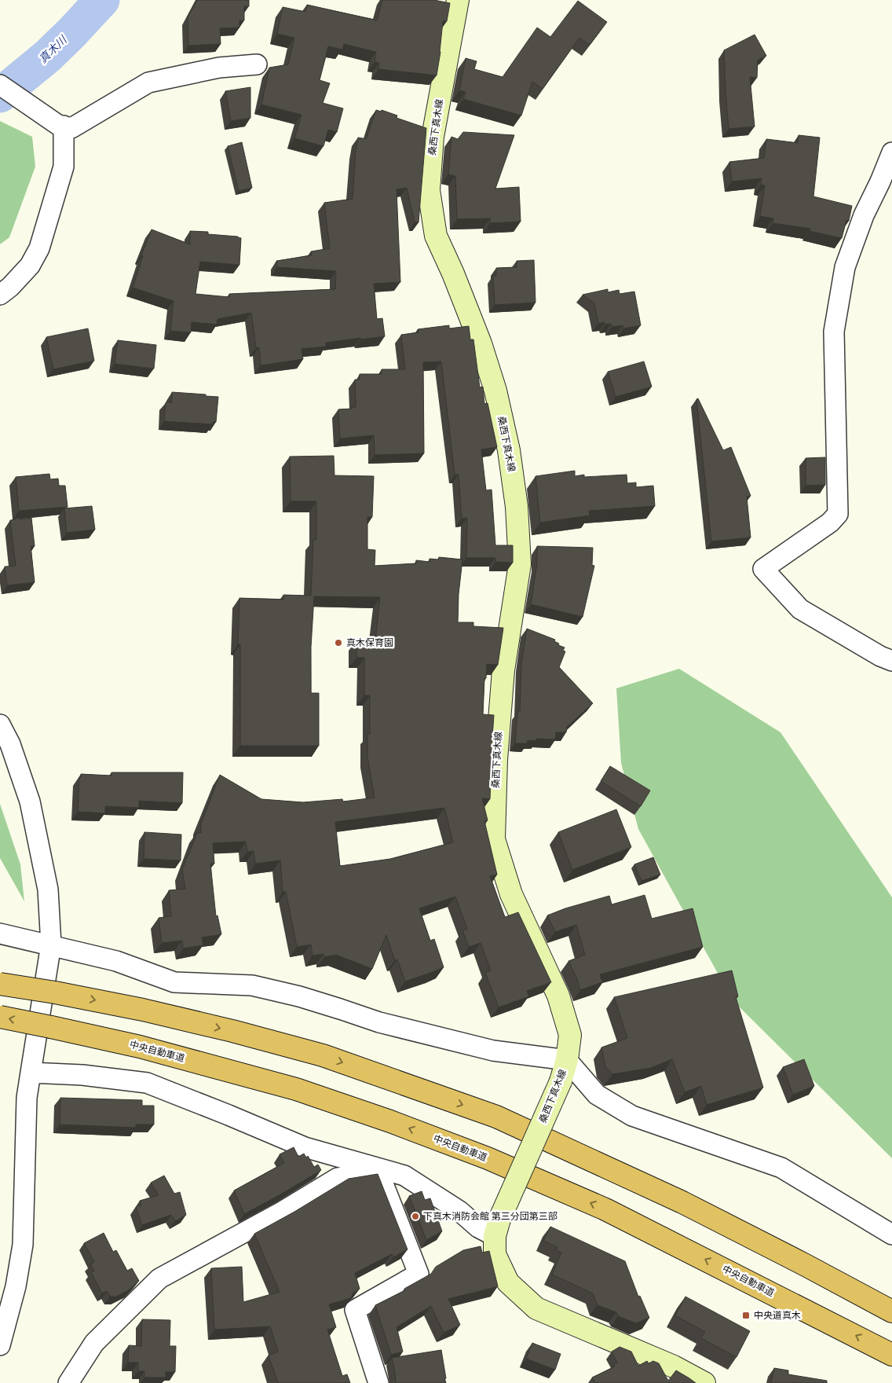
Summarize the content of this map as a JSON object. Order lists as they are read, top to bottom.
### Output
{
  "streets": {
    "highway": ["中央自動車道"],
    "main road": ["桑西下真木線"]
  },
  "water": ["真木川"],
  "places": {
    "other": ["真木保育園", "下真木消防会館 第三分団第三部"],
    "transit": ["中央道真木"]
  }
}
